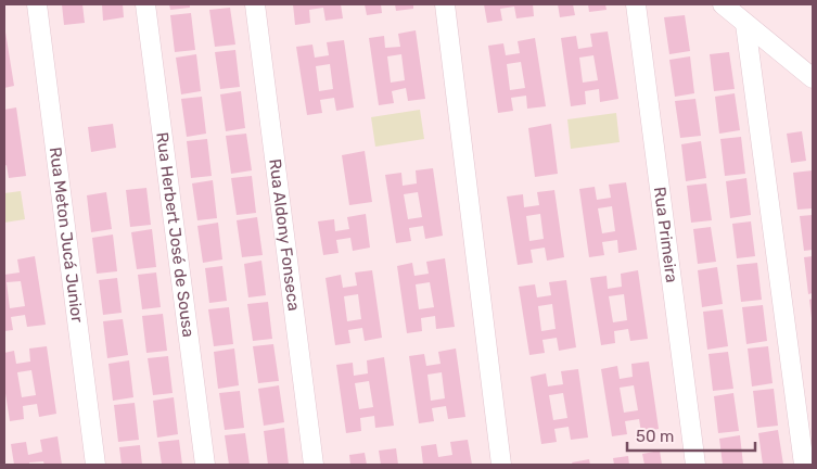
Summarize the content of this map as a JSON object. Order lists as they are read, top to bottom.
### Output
{
  "streets": {
    "street": [
      "Rua Meton Jucá Junior",
      "Rua Herbert José de Sousa",
      "Rua Aldony Fonseca",
      "Rua Primeira"
    ]
  },
  "scale_bar": "50 m"
}
